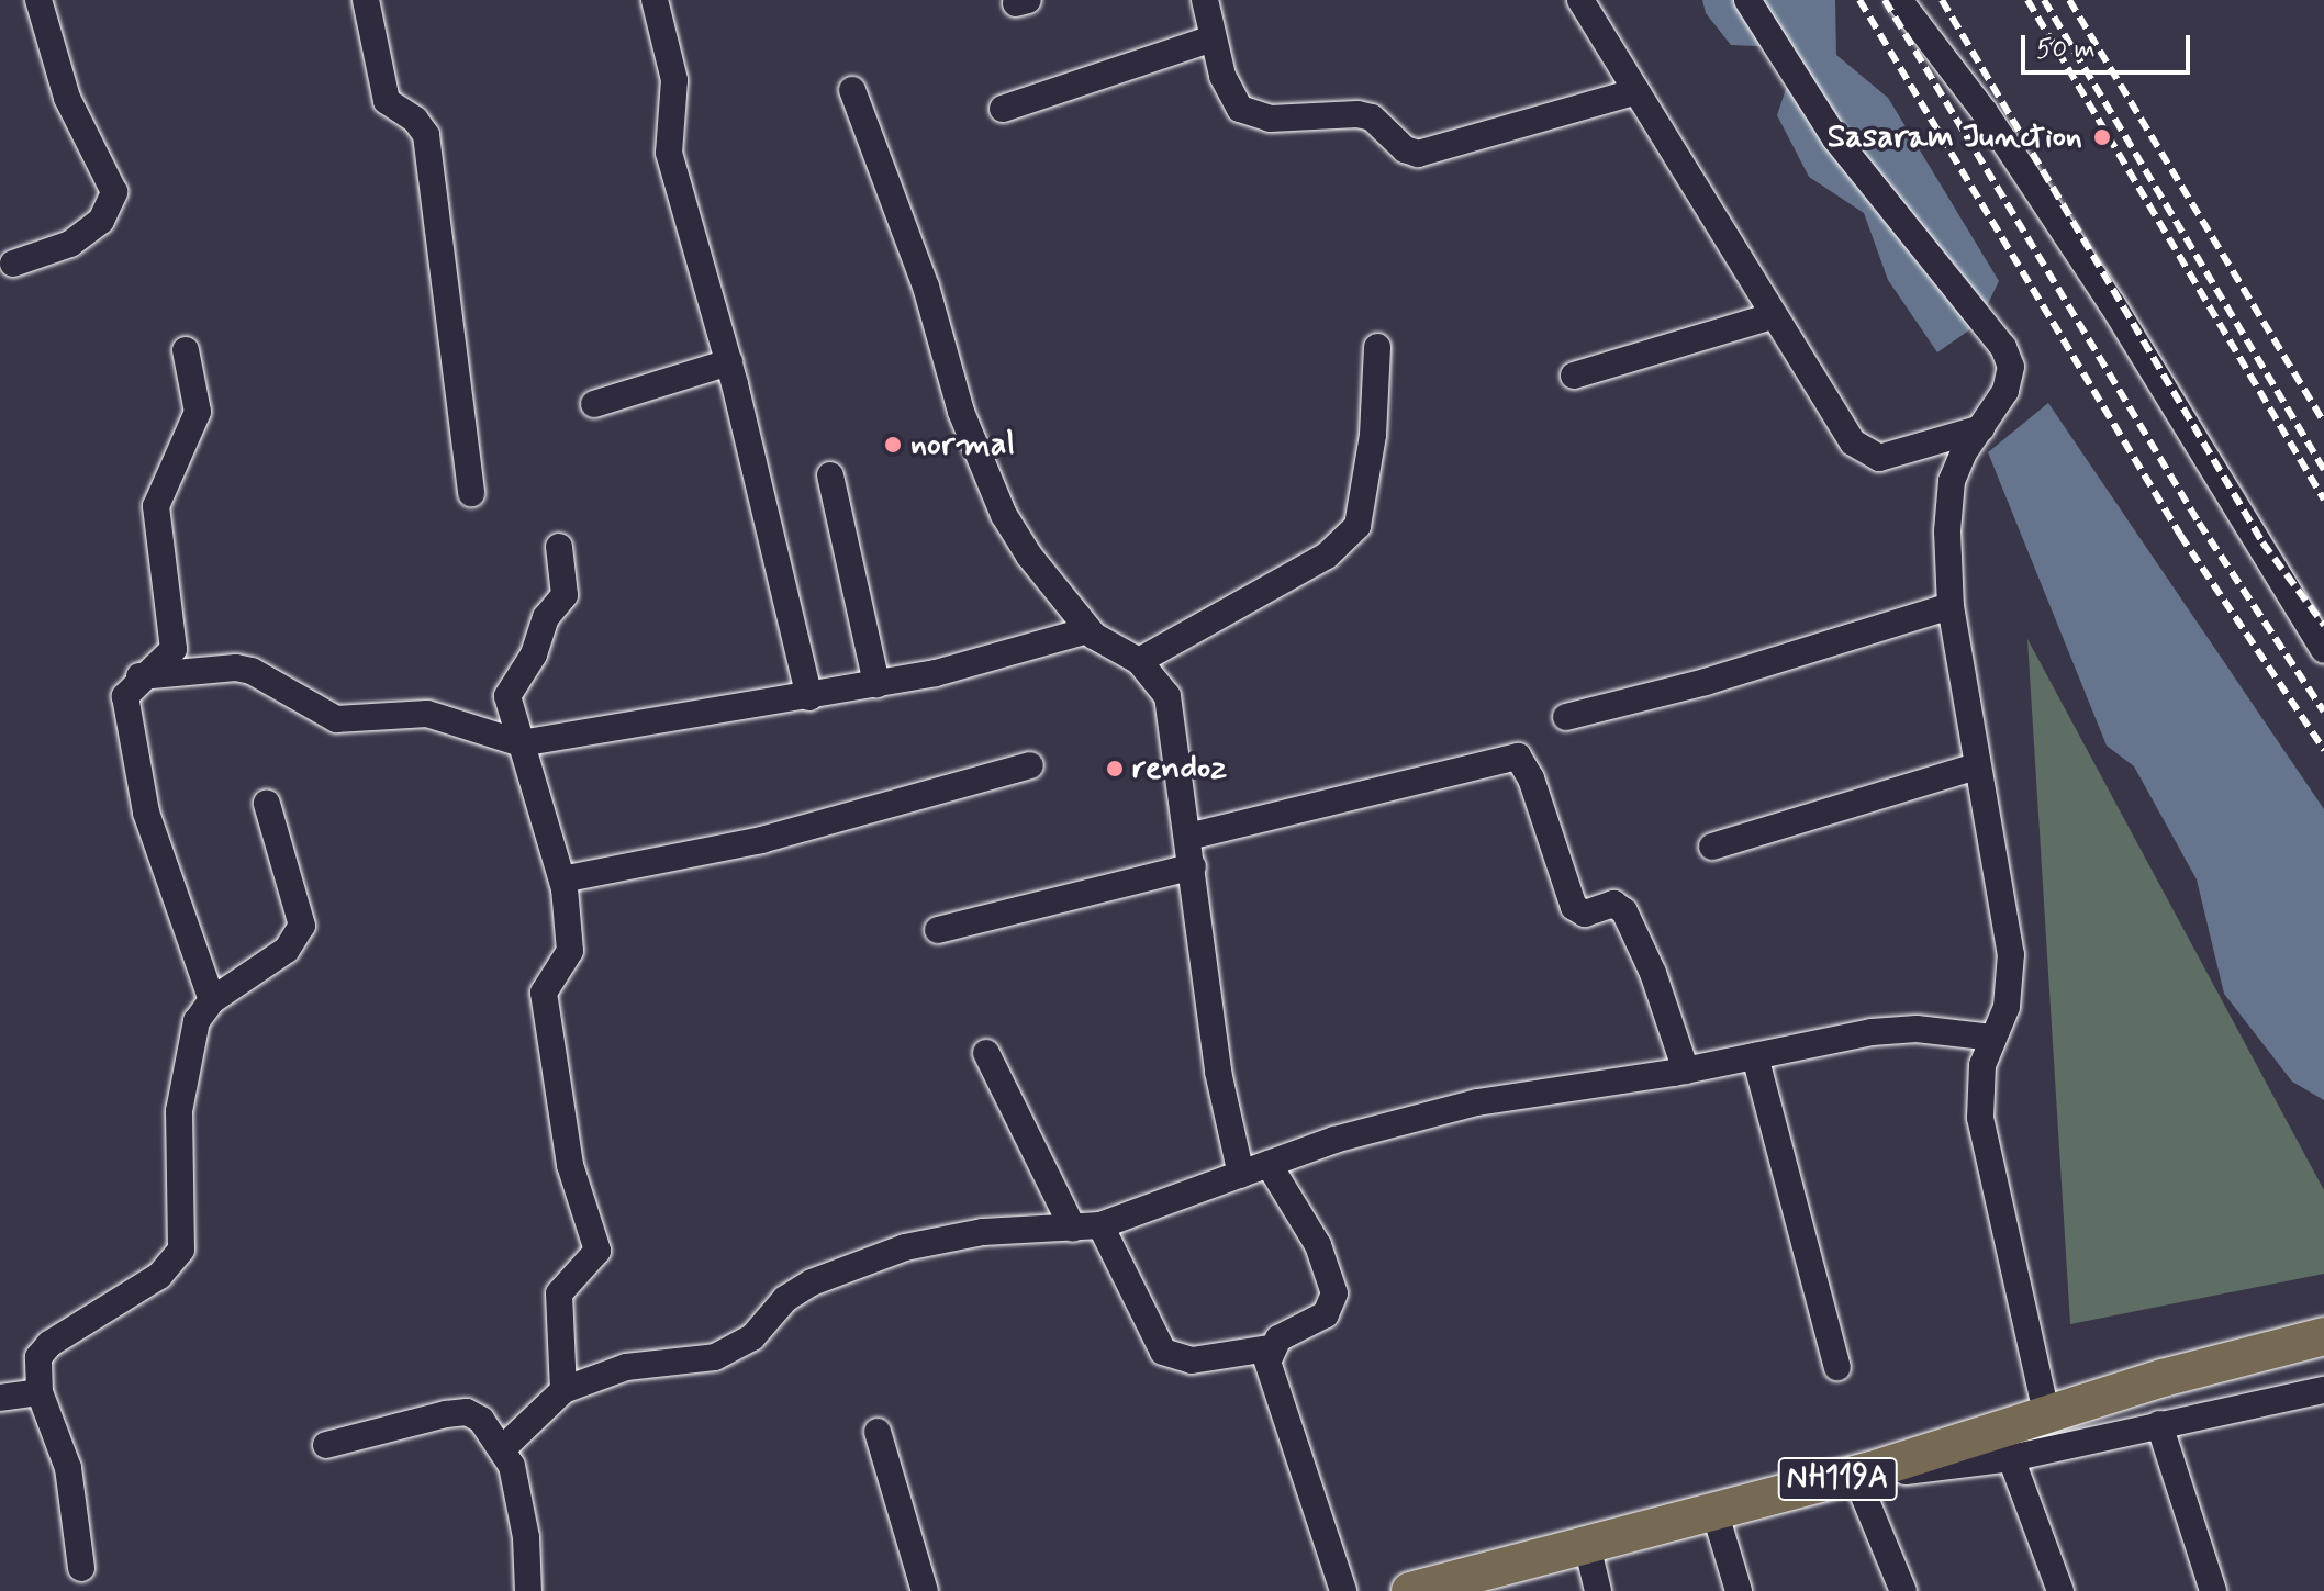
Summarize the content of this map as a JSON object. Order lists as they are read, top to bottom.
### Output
{
  "streets": {
    "highway": ["NH119A"]
  },
  "places": ["Sasaram Junction", "normal", "rendoz"],
  "scale_bar": "50 m"
}
